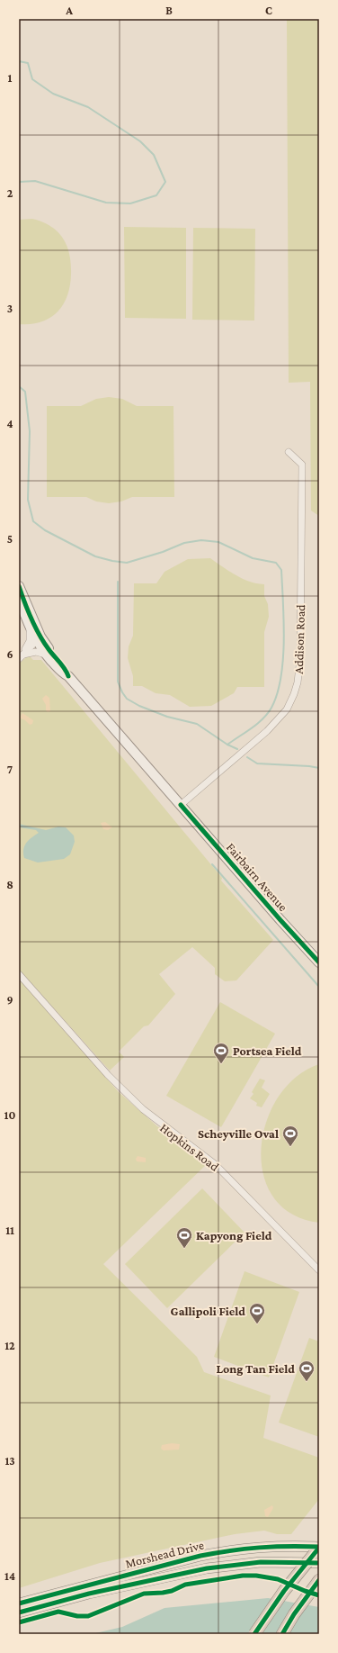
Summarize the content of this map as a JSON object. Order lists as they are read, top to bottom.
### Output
{
  "streets": {
    "main road": ["Fairbairn Avenue", "Morshead Drive"],
    "street": ["Addison Road", "Hopkins Road"]
  },
  "crossings": [
    ["Addison Road", "Fairbairn Avenue"]
  ],
  "places": {
    "sports": [
      "Portsea Field",
      "Scheyville Oval",
      "Kapyong Field",
      "Gallipoli Field",
      "Long Tan Field"
    ]
  },
  "grid": {
    "columns": ["A", "B", "C"],
    "rows": [
      "1",
      "2",
      "3",
      "4",
      "5",
      "6",
      "7",
      "8",
      "9",
      "10",
      "11",
      "12",
      "13",
      "14"
    ]
  }
}
